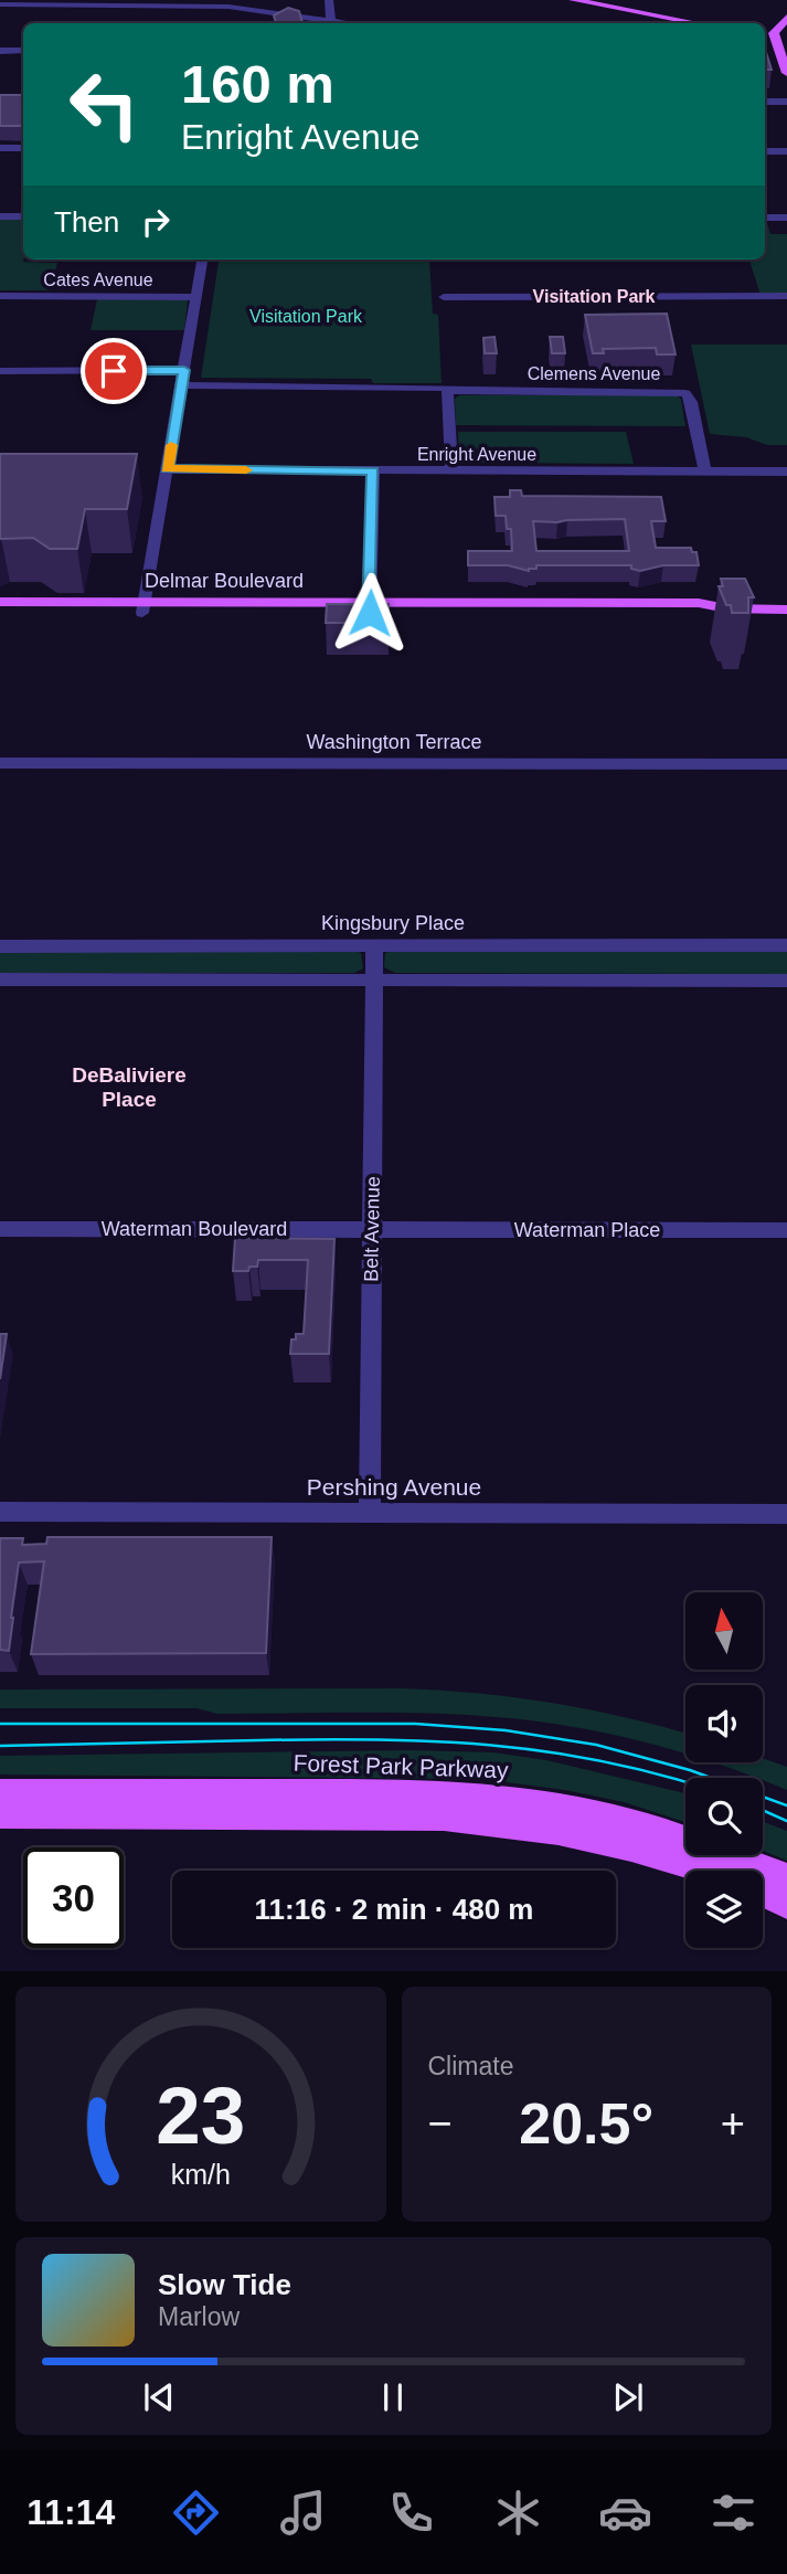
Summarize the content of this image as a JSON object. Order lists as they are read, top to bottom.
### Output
{
  "streets": {
    "main road": ["Delmar Boulevard", "Forest Park Parkway"],
    "street": [
      "Cates Avenue",
      "Clemens Avenue",
      "Enright Avenue",
      "Washington Terrace",
      "Kingsbury Place",
      "Waterman Boulevard",
      "Belt Avenue",
      "Waterman Place",
      "Pershing Avenue"
    ]
  },
  "crossings": [
    ["Clemens Avenue", "Enright Avenue"],
    ["Kingsbury Place", "Belt Avenue"],
    ["Waterman Boulevard", "Belt Avenue"],
    ["Waterman Boulevard", "Waterman Place"],
    ["Belt Avenue", "Waterman Place"],
    ["Belt Avenue", "Pershing Avenue"]
  ],
  "districts": ["Visitation Park", "DeBaliviere Place"],
  "parks": ["Visitation Park"],
  "north": "top",
  "page": {
    "turn": ["160 m", "Enright Avenue"],
    "then": "Then",
    "limit": "30",
    "trip": "11:16 · 2 min · 480 m",
    "tile": "Climate",
    "heat": ["−", "20.5°", "+"],
    "song": ["Slow Tide", "Marlow"],
    "tabs": "11:14",
    "gauge": ["23", "km/h"]
  }
}
